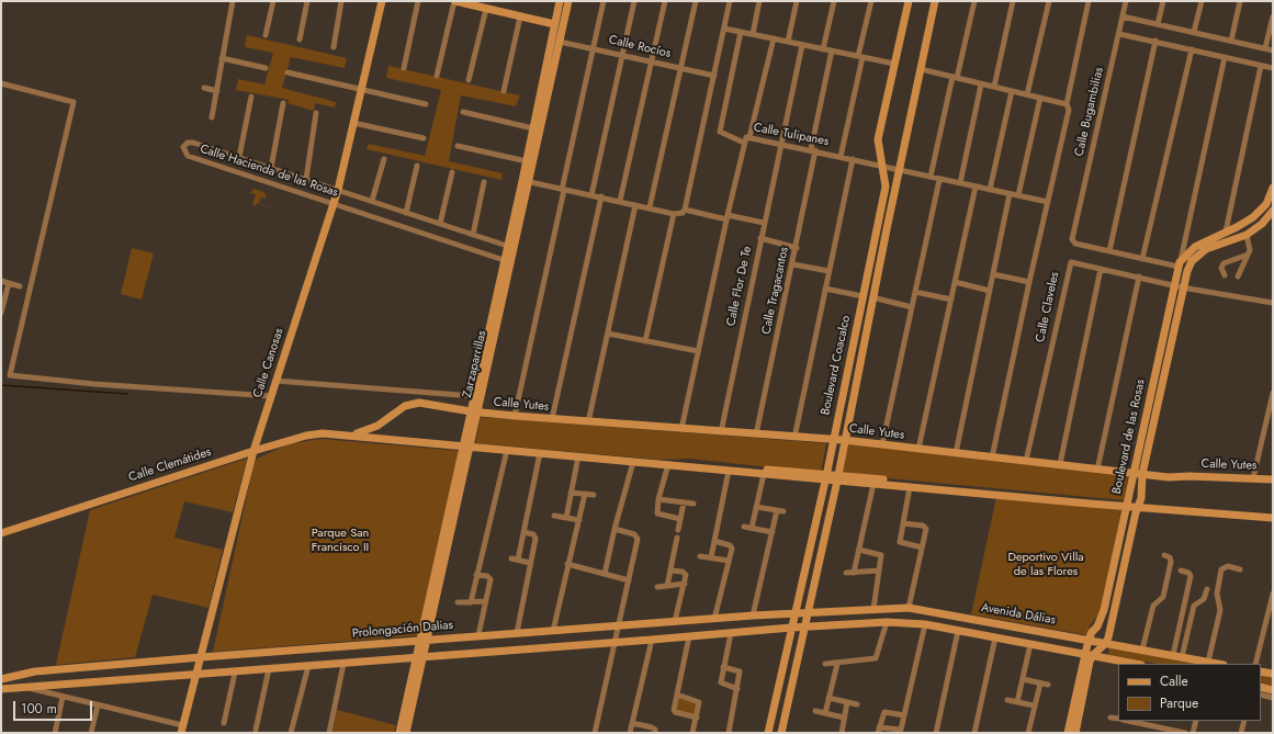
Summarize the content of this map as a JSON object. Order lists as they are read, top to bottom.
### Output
{
  "streets": {
    "main road": [
      "Calle Canosas",
      "Zarzaparrillas",
      "Boulevard Coacalco",
      "Calle Yutes",
      "Boulevard de las Rosas",
      "Calle Clemátides",
      "Avenida Dálias",
      "Prolongación Dalias"
    ],
    "street": [
      "Calle Rocíos",
      "Calle Bugambilias",
      "Calle Tulipanes",
      "Calle Hacienda de las Rosas",
      "Calle Flor De Te",
      "Calle Tragacantos",
      "Calle Claveles"
    ]
  },
  "crossings": [
    ["Calle Rocíos", "Zarzaparrillas"],
    ["Calle Bugambilias", "Boulevard de las Rosas"],
    ["Calle Tulipanes", "Calle Flor De Te"],
    ["Calle Tulipanes", "Calle Tragacantos"],
    ["Calle Tulipanes", "Boulevard Coacalco"],
    ["Calle Tulipanes", "Calle Yutes"],
    ["Calle Hacienda de las Rosas", "Calle Canosas"],
    ["Calle Hacienda de las Rosas", "Zarzaparrillas"],
    ["Calle Flor De Te", "Calle Yutes"],
    ["Calle Tragacantos", "Calle Yutes"],
    ["Calle Claveles", "Calle Yutes"],
    ["Calle Claveles", "Boulevard de las Rosas"],
    ["Calle Canosas", "Calle Clemátides"],
    ["Calle Canosas", "Prolongación Dalias"],
    ["Zarzaparrillas", "Calle Yutes"],
    ["Zarzaparrillas", "Calle Clemátides"],
    ["Zarzaparrillas", "Prolongación Dalias"],
    ["Boulevard Coacalco", "Calle Yutes"],
    ["Boulevard Coacalco", "Avenida Dálias"],
    ["Boulevard Coacalco", "Prolongación Dalias"],
    ["Calle Yutes", "Boulevard de las Rosas"],
    ["Calle Yutes", "Calle Clemátides"],
    ["Boulevard de las Rosas", "Avenida Dálias"],
    ["Avenida Dálias", "Prolongación Dalias"]
  ],
  "parks": ["Parque San Francisco II", "Deportivo Villa de las Flores"],
  "legend": ["Calle", "Parque"],
  "scale_bar": "100 m"
}
